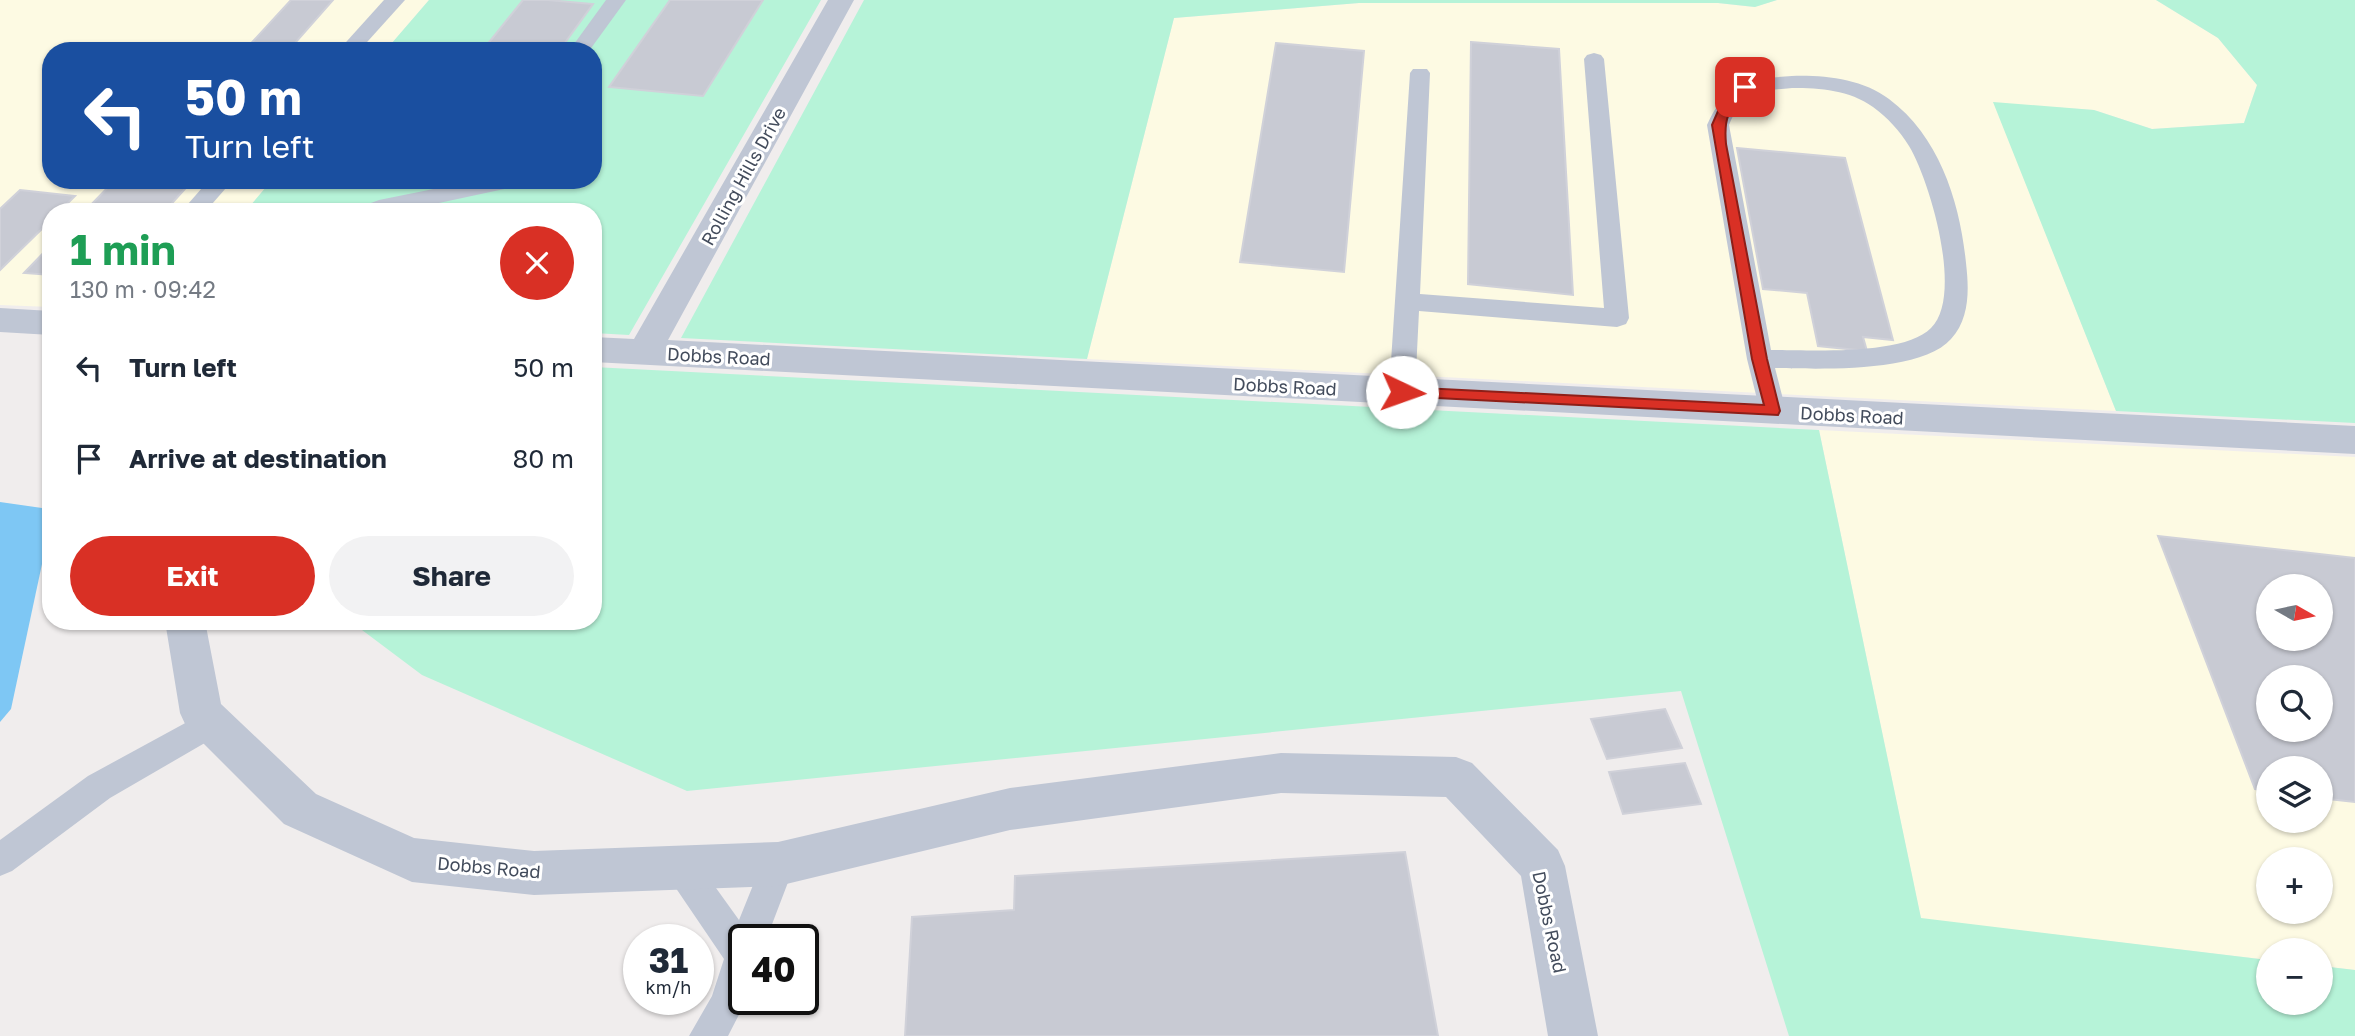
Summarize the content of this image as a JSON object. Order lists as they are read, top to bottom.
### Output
{
  "streets": {
    "street": ["Rolling Hills Drive", "Dobbs Road"]
  },
  "crossings": [
    ["Rolling Hills Drive", "Dobbs Road"]
  ],
  "north": "right",
  "page": {
    "turn": ["50 m", "Turn left"],
    "heading": ["1 min", "130 m · 09:42"],
    "list": [
      {
        "name": "Turn left",
        "value": "50 m"
      },
      {
        "name": "Arrive at destination",
        "value": "80 m"
      }
    ],
    "buttons": ["Exit", "Share"],
    "map_buttons": ["+", "−"],
    "speed": "31 km/h",
    "limit": "40"
  }
}
